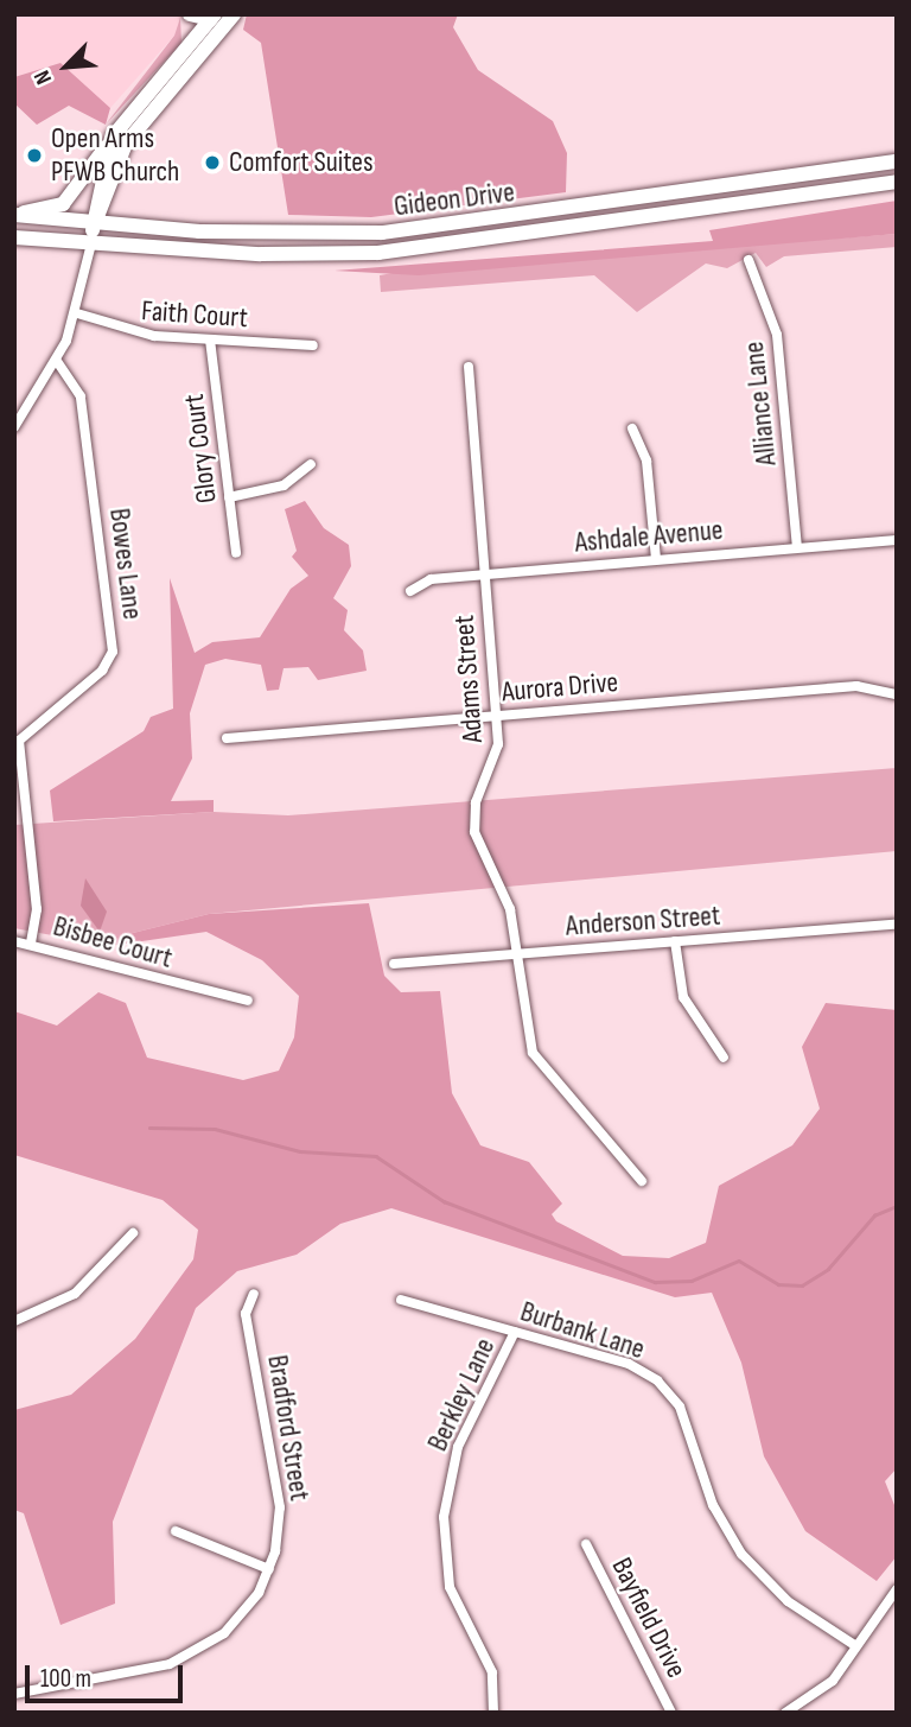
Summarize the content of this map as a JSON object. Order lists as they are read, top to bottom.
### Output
{
  "streets": {
    "main road": ["Gideon Drive"],
    "street": [
      "Faith Court",
      "Alliance Lane",
      "Glory Court",
      "Ashdale Avenue",
      "Bowes Lane",
      "Adams Street",
      "Aurora Drive",
      "Anderson Street",
      "Bisbee Court",
      "Burbank Lane",
      "Berkley Lane",
      "Bradford Street",
      "Bayfield Drive"
    ]
  },
  "crossings": [
    ["Faith Court", "Glory Court"],
    ["Alliance Lane", "Ashdale Avenue"],
    ["Ashdale Avenue", "Adams Street"],
    ["Adams Street", "Aurora Drive"],
    ["Adams Street", "Anderson Street"],
    ["Burbank Lane", "Berkley Lane"]
  ],
  "places": ["Open Arms PFWB Church", "Comfort Suites"],
  "scale_bar": "100 m",
  "north": "bottom left"
}
